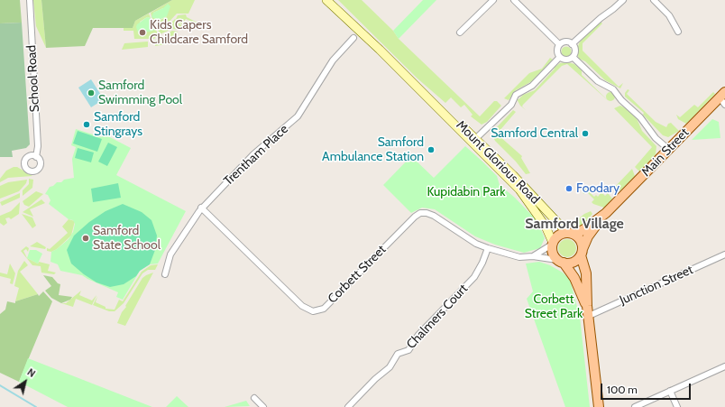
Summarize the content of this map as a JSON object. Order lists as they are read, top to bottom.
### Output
{
  "streets": {
    "main road": ["Main Street", "Mount Glorious Road"],
    "street": [
      "School Road",
      "Trentham Place",
      "Corbett Street",
      "Junction Street",
      "Chalmers Court"
    ]
  },
  "crossings": [
    ["Main Street", "Mount Glorious Road"],
    ["Main Street", "Corbett Street"],
    ["Trentham Place", "Corbett Street"],
    ["Mount Glorious Road", "Corbett Street"],
    ["Corbett Street", "Chalmers Court"]
  ],
  "districts": ["Samford Village"],
  "parks": ["Kupidabin Park", "Corbett Street Park"],
  "places": [
    "Kids Capers Childcare Samford",
    "Samford Swimming Pool",
    "Samford Stingrays",
    "Samford Central",
    "Samford Ambulance Station",
    "Foodary",
    "Samford State School"
  ],
  "scale_bar": "100 m",
  "north": "top right"
}
